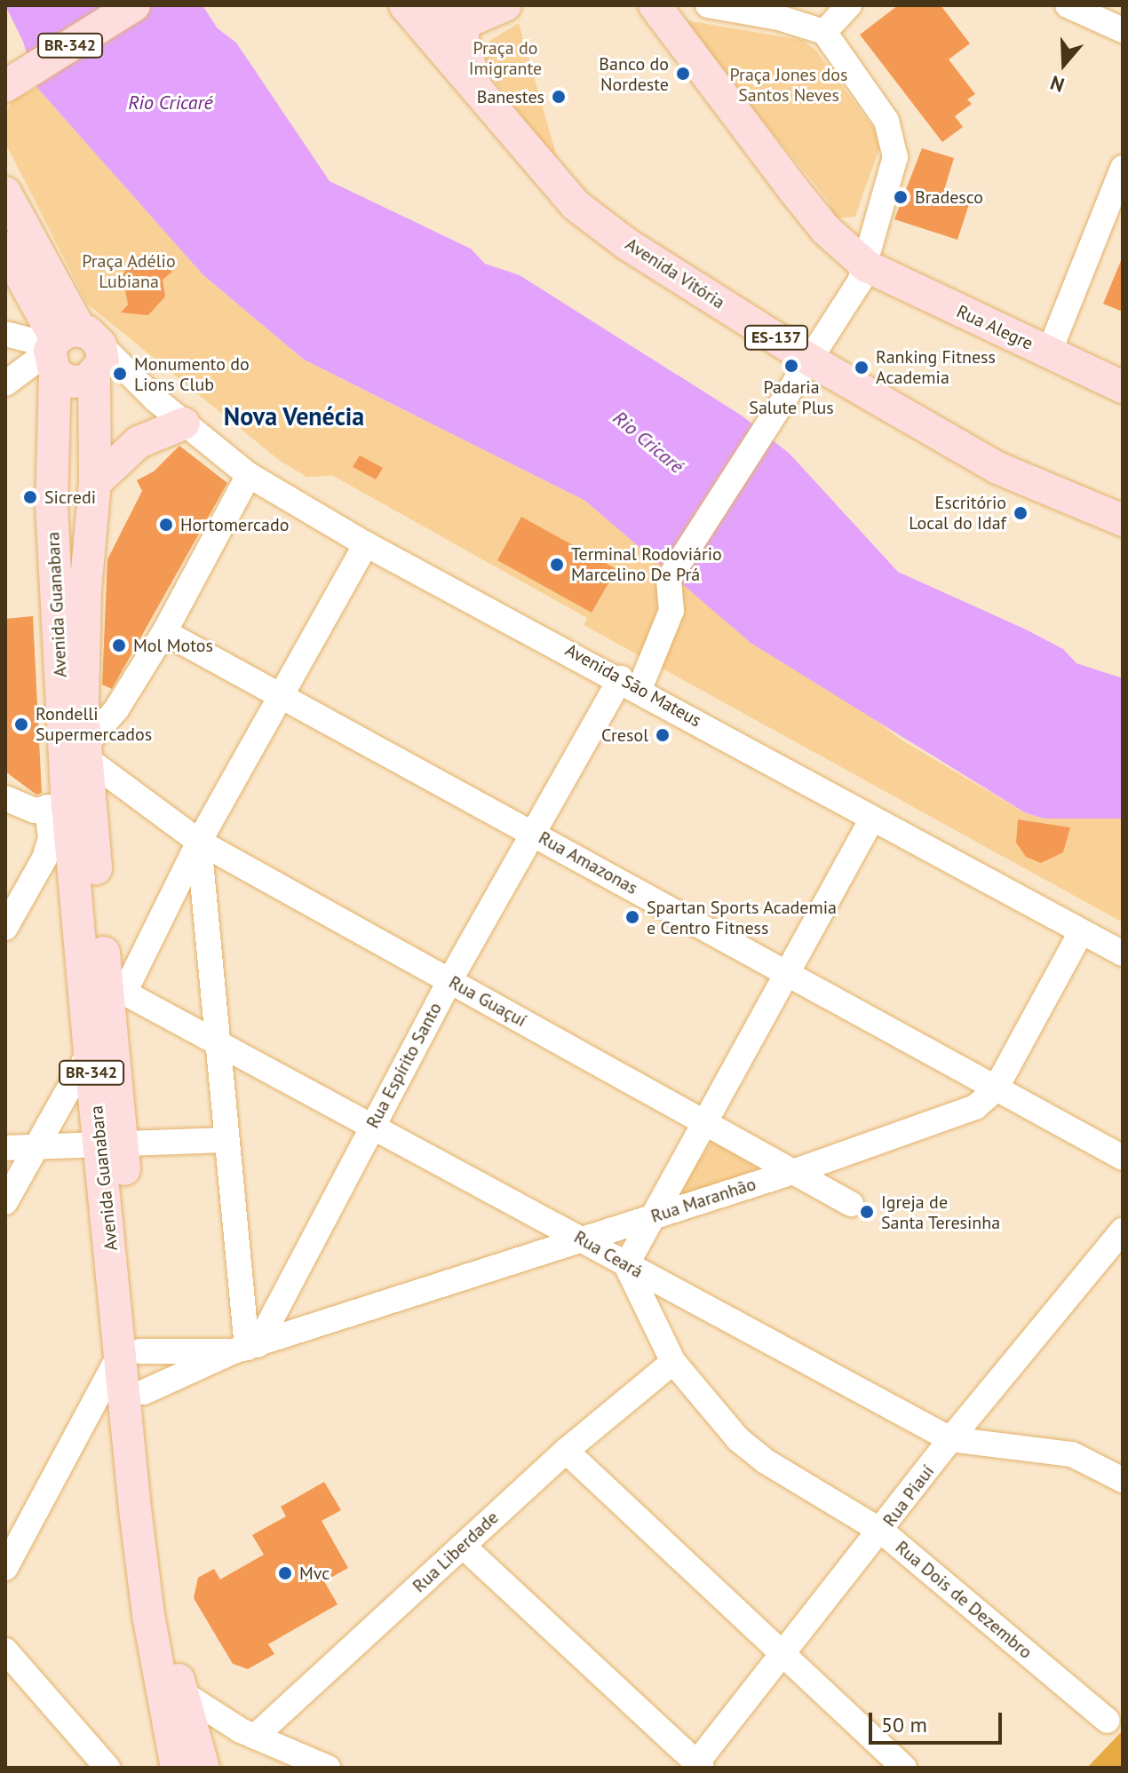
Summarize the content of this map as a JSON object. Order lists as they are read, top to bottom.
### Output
{
  "streets": {
    "main road": [
      "BR-342",
      "Avenida Vitória",
      "Rua Alegre",
      "ES-137",
      "Avenida Guanabara"
    ],
    "street": [
      "Avenida São Mateus",
      "Rua Amazonas",
      "Rua Guaçuí",
      "Rua Espírito Santo",
      "Rua Maranhão",
      "Rua Ceará",
      "Rua Piauí",
      "Rua Liberdade",
      "Rua Dois de Dezembro"
    ]
  },
  "crossings": [
    ["BR-342", "Avenida Guanabara"],
    ["BR-342", "Avenida São Mateus"],
    ["Avenida Vitória", "Rua Espírito Santo"],
    ["Avenida Guanabara", "Avenida São Mateus"],
    ["Avenida Guanabara", "Rua Maranhão"],
    ["Avenida Guanabara", "Rua Ceará"],
    ["Avenida São Mateus", "Rua Espírito Santo"],
    ["Avenida São Mateus", "Rua Maranhão"],
    ["Rua Amazonas", "Rua Espírito Santo"],
    ["Rua Amazonas", "Rua Maranhão"],
    ["Rua Guaçuí", "Rua Espírito Santo"],
    ["Rua Guaçuí", "Rua Maranhão"],
    ["Rua Espírito Santo", "Rua Maranhão"],
    ["Rua Espírito Santo", "Rua Ceará"],
    ["Rua Maranhão", "Rua Ceará"],
    ["Rua Ceará", "Rua Piauí"],
    ["Rua Ceará", "Rua Dois de Dezembro"],
    ["Rua Piauí", "Rua Dois de Dezembro"],
    ["Rua Liberdade", "Rua Dois de Dezembro"]
  ],
  "districts": ["Nova Venécia"],
  "water": ["Rio Cricaré"],
  "parks": ["Praça do Imigrante", "Praça Jones dos Santos Neves", "Praça Adélio Lubiana"],
  "places": [
    "Banco do Nordeste",
    "Banestes",
    "Bradesco",
    "Padaria Salute Plus",
    "Ranking Fitness Academia",
    "Monumento do Lions Club",
    "Sicredi",
    "Escritório Local do Idaf",
    "Hortomercado",
    "Terminal Rodoviário Marcelino De Prá",
    "Mol Motos",
    "Rondelli Supermercados",
    "Cresol",
    "Spartan Sports Academia e Centro Fitness",
    "Igreja de Santa Teresinha",
    "Mvc"
  ],
  "scale_bar": "50 m",
  "north": "bottom"
}
